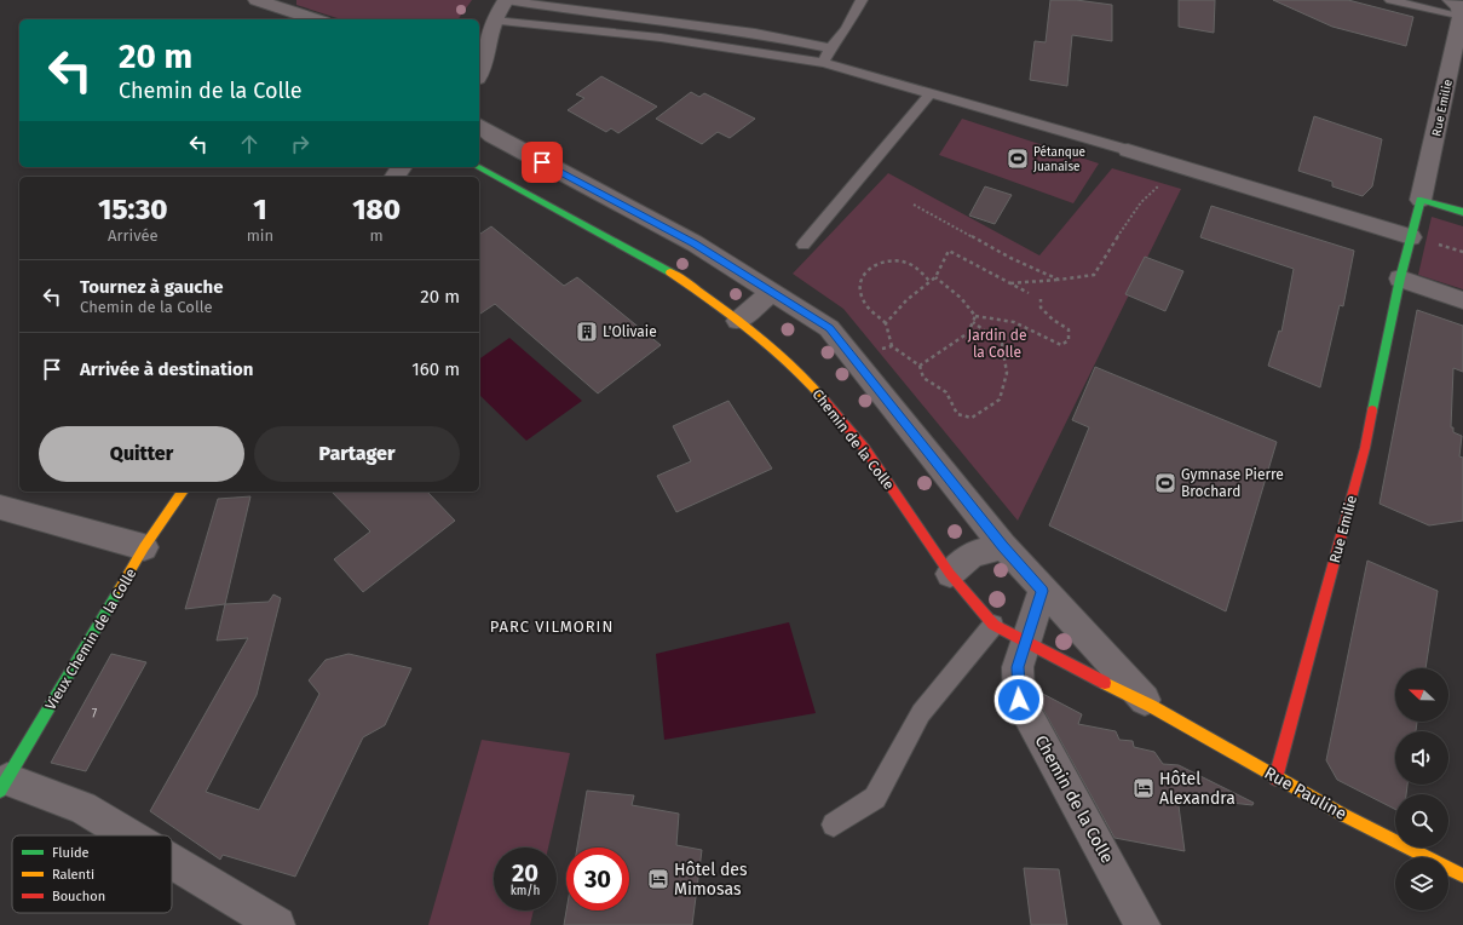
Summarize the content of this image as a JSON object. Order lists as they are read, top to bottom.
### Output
{
  "streets": {
    "street": [
      "Rue Emilie",
      "Chemin de la Colle",
      "Vieux Chemin de la Colle",
      "Rue Pauline"
    ]
  },
  "crossings": [
    ["Rue Emilie", "Rue Pauline"],
    ["Chemin de la Colle", "Rue Pauline"]
  ],
  "districts": ["PARC VILMORIN"],
  "parks": ["Jardin de la Colle"],
  "places": {
    "sports": ["Pétanque Juanaise", "Gymnase Pierre Brochard"],
    "building": ["L'Olivaie"],
    "hotel": ["Hôtel Alexandra", "Hôtel des Mimosas"]
  },
  "house_numbers": ["7"],
  "legend": ["Fluide", "Ralenti", "Bouchon"],
  "north": "left",
  "page": {
    "turn": ["20 m", "Chemin de la Colle"],
    "eta": [
      "15:30",
      "Arrivée",
      "1",
      "min",
      "180",
      "m"
    ],
    "list": [
      {
        "name": "Tournez à gauche",
        "note": "Chemin de la Colle",
        "value": "20 m"
      },
      {
        "name": "Arrivée à destination",
        "value": "160 m"
      }
    ],
    "buttons": ["Quitter", "Partager"],
    "speed": "20 km/h",
    "limit": "30"
  }
}
